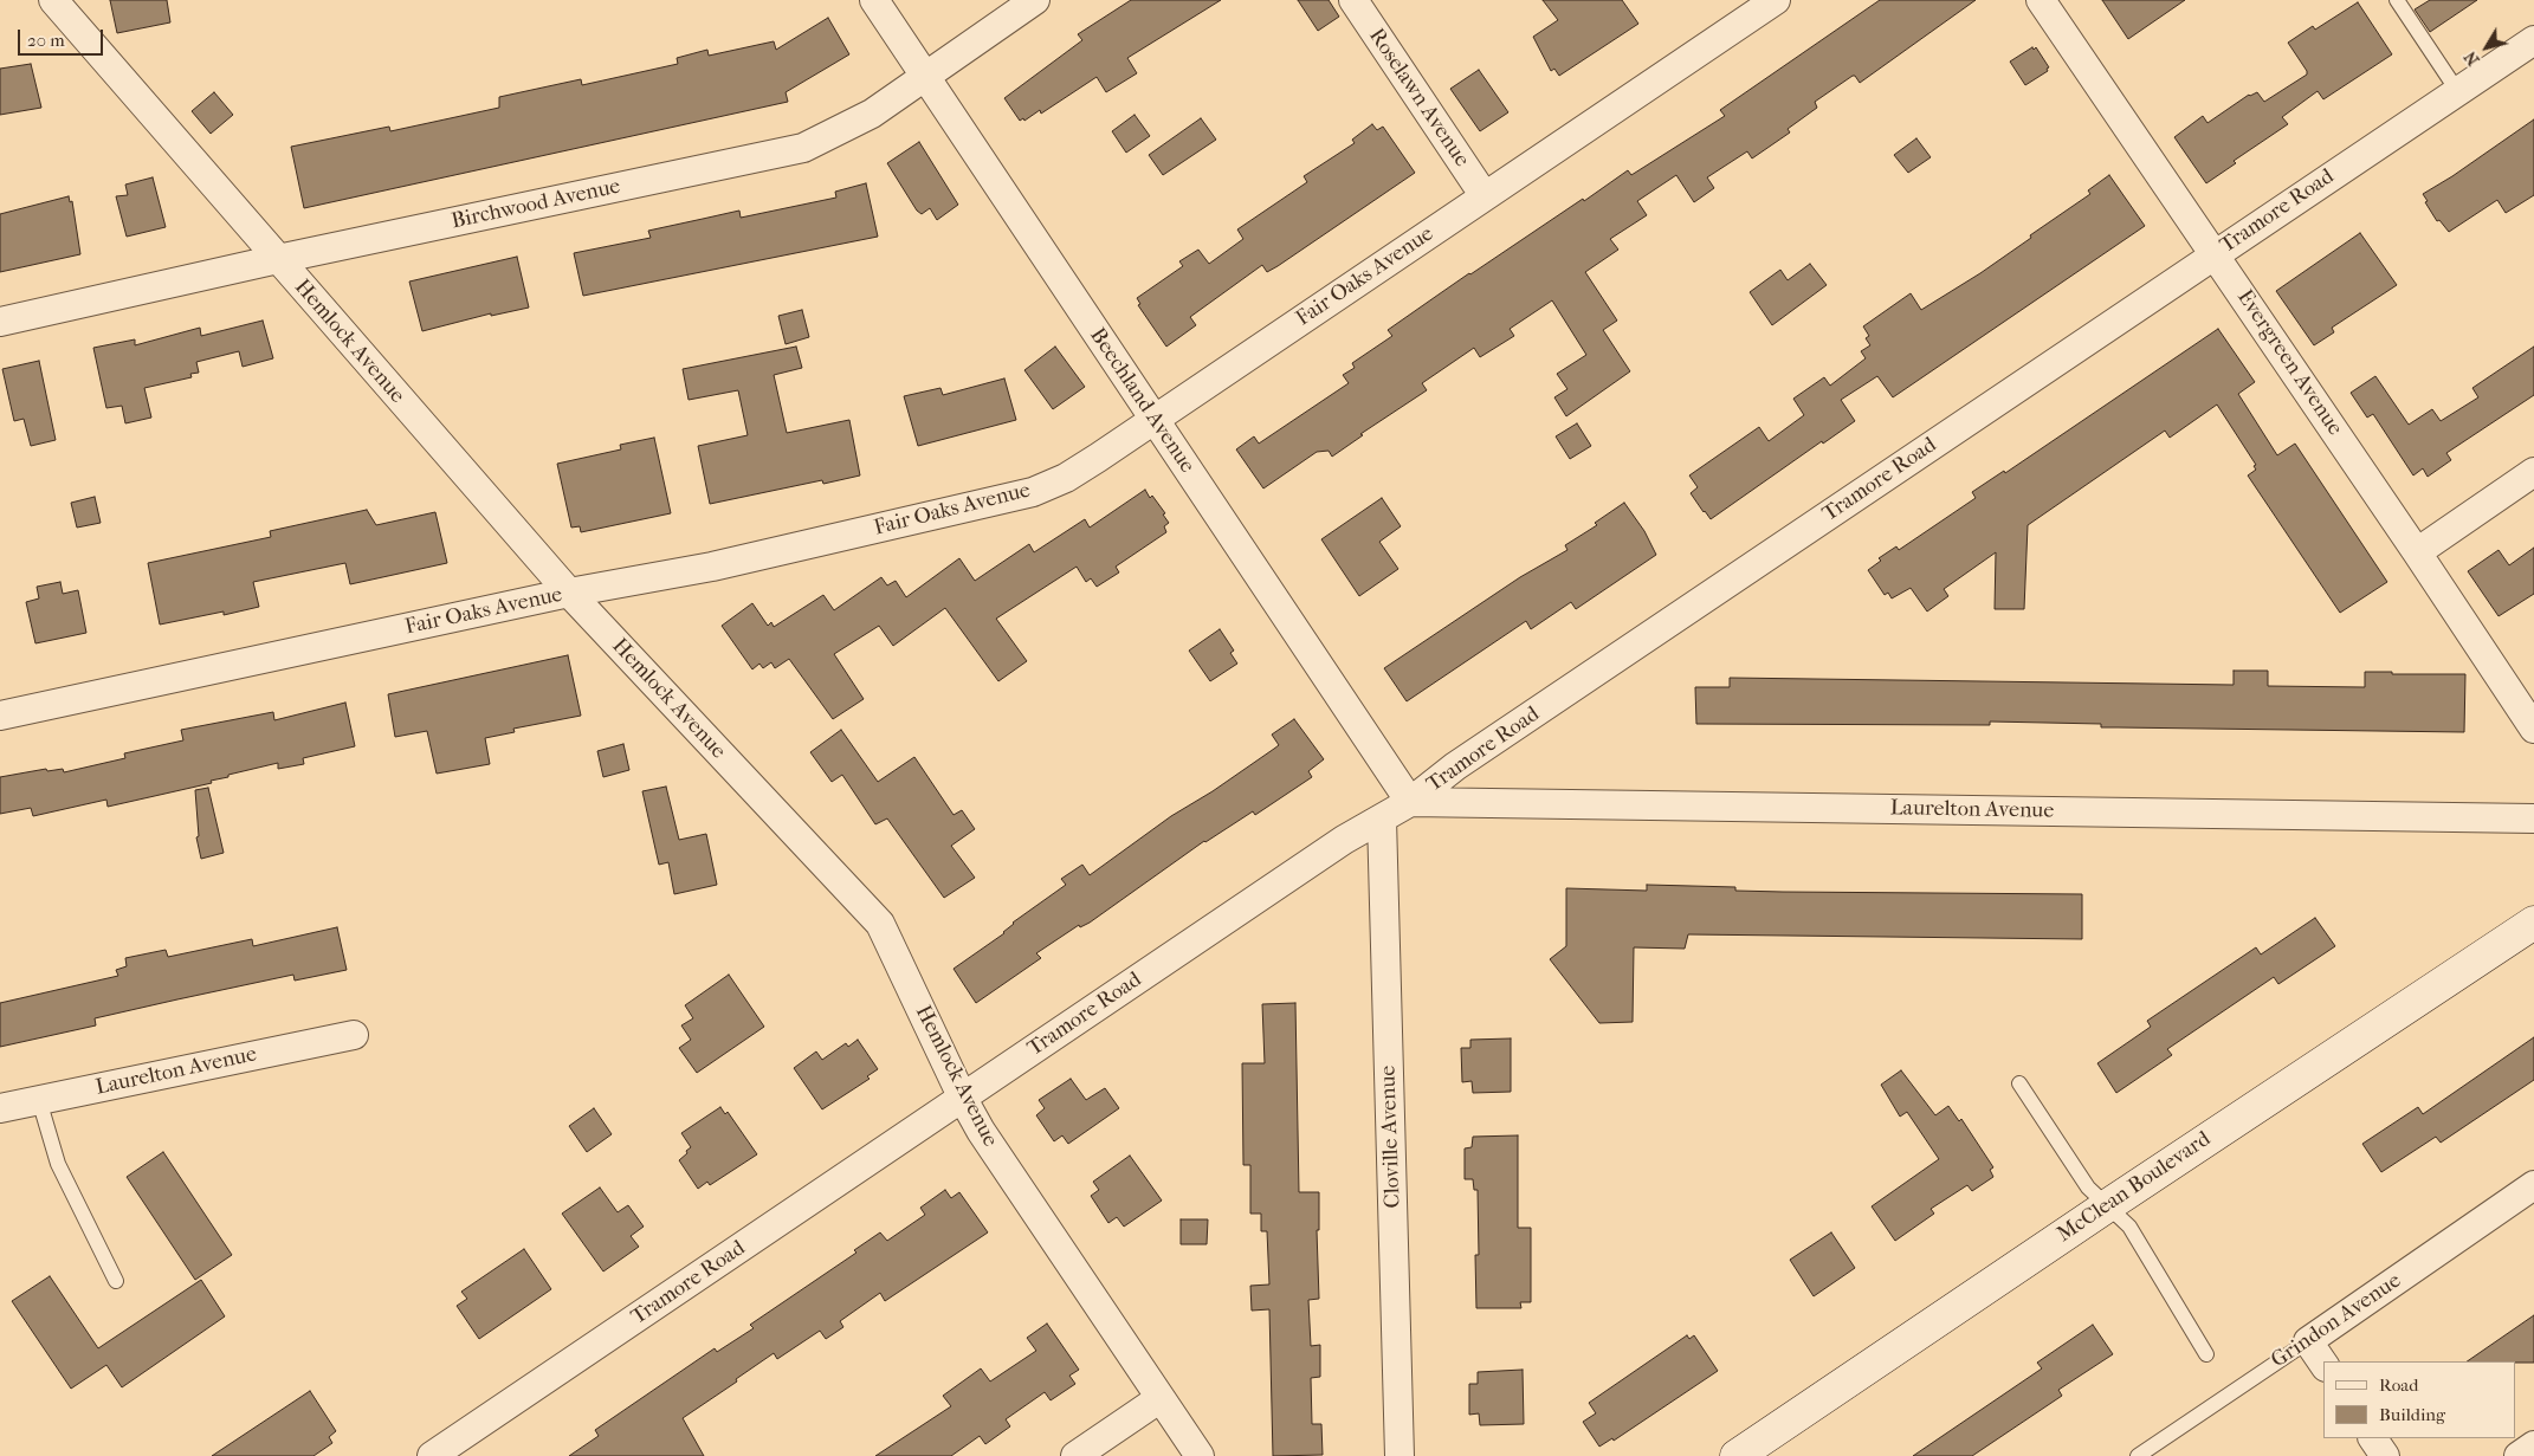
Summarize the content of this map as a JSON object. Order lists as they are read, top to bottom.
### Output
{
  "streets": {
    "street": [
      "Roselawn Avenue",
      "Birchwood Avenue",
      "Tramore Road",
      "Fair Oaks Avenue",
      "Hemlock Avenue",
      "Evergreen Avenue",
      "Beechland Avenue",
      "Laurelton Avenue",
      "Cloville Avenue",
      "McClean Boulevard",
      "Grindon Avenue"
    ]
  },
  "crossings": [
    ["Roselawn Avenue", "Fair Oaks Avenue"],
    ["Birchwood Avenue", "Hemlock Avenue"],
    ["Birchwood Avenue", "Beechland Avenue"],
    ["Tramore Road", "Hemlock Avenue"],
    ["Tramore Road", "Evergreen Avenue"],
    ["Tramore Road", "Beechland Avenue"],
    ["Tramore Road", "Laurelton Avenue"],
    ["Tramore Road", "Cloville Avenue"],
    ["Fair Oaks Avenue", "Hemlock Avenue"],
    ["Fair Oaks Avenue", "Beechland Avenue"],
    ["Beechland Avenue", "Laurelton Avenue"]
  ],
  "legend": ["Road", "Building"],
  "scale_bar": "20 m",
  "north": "bottom left"
}
